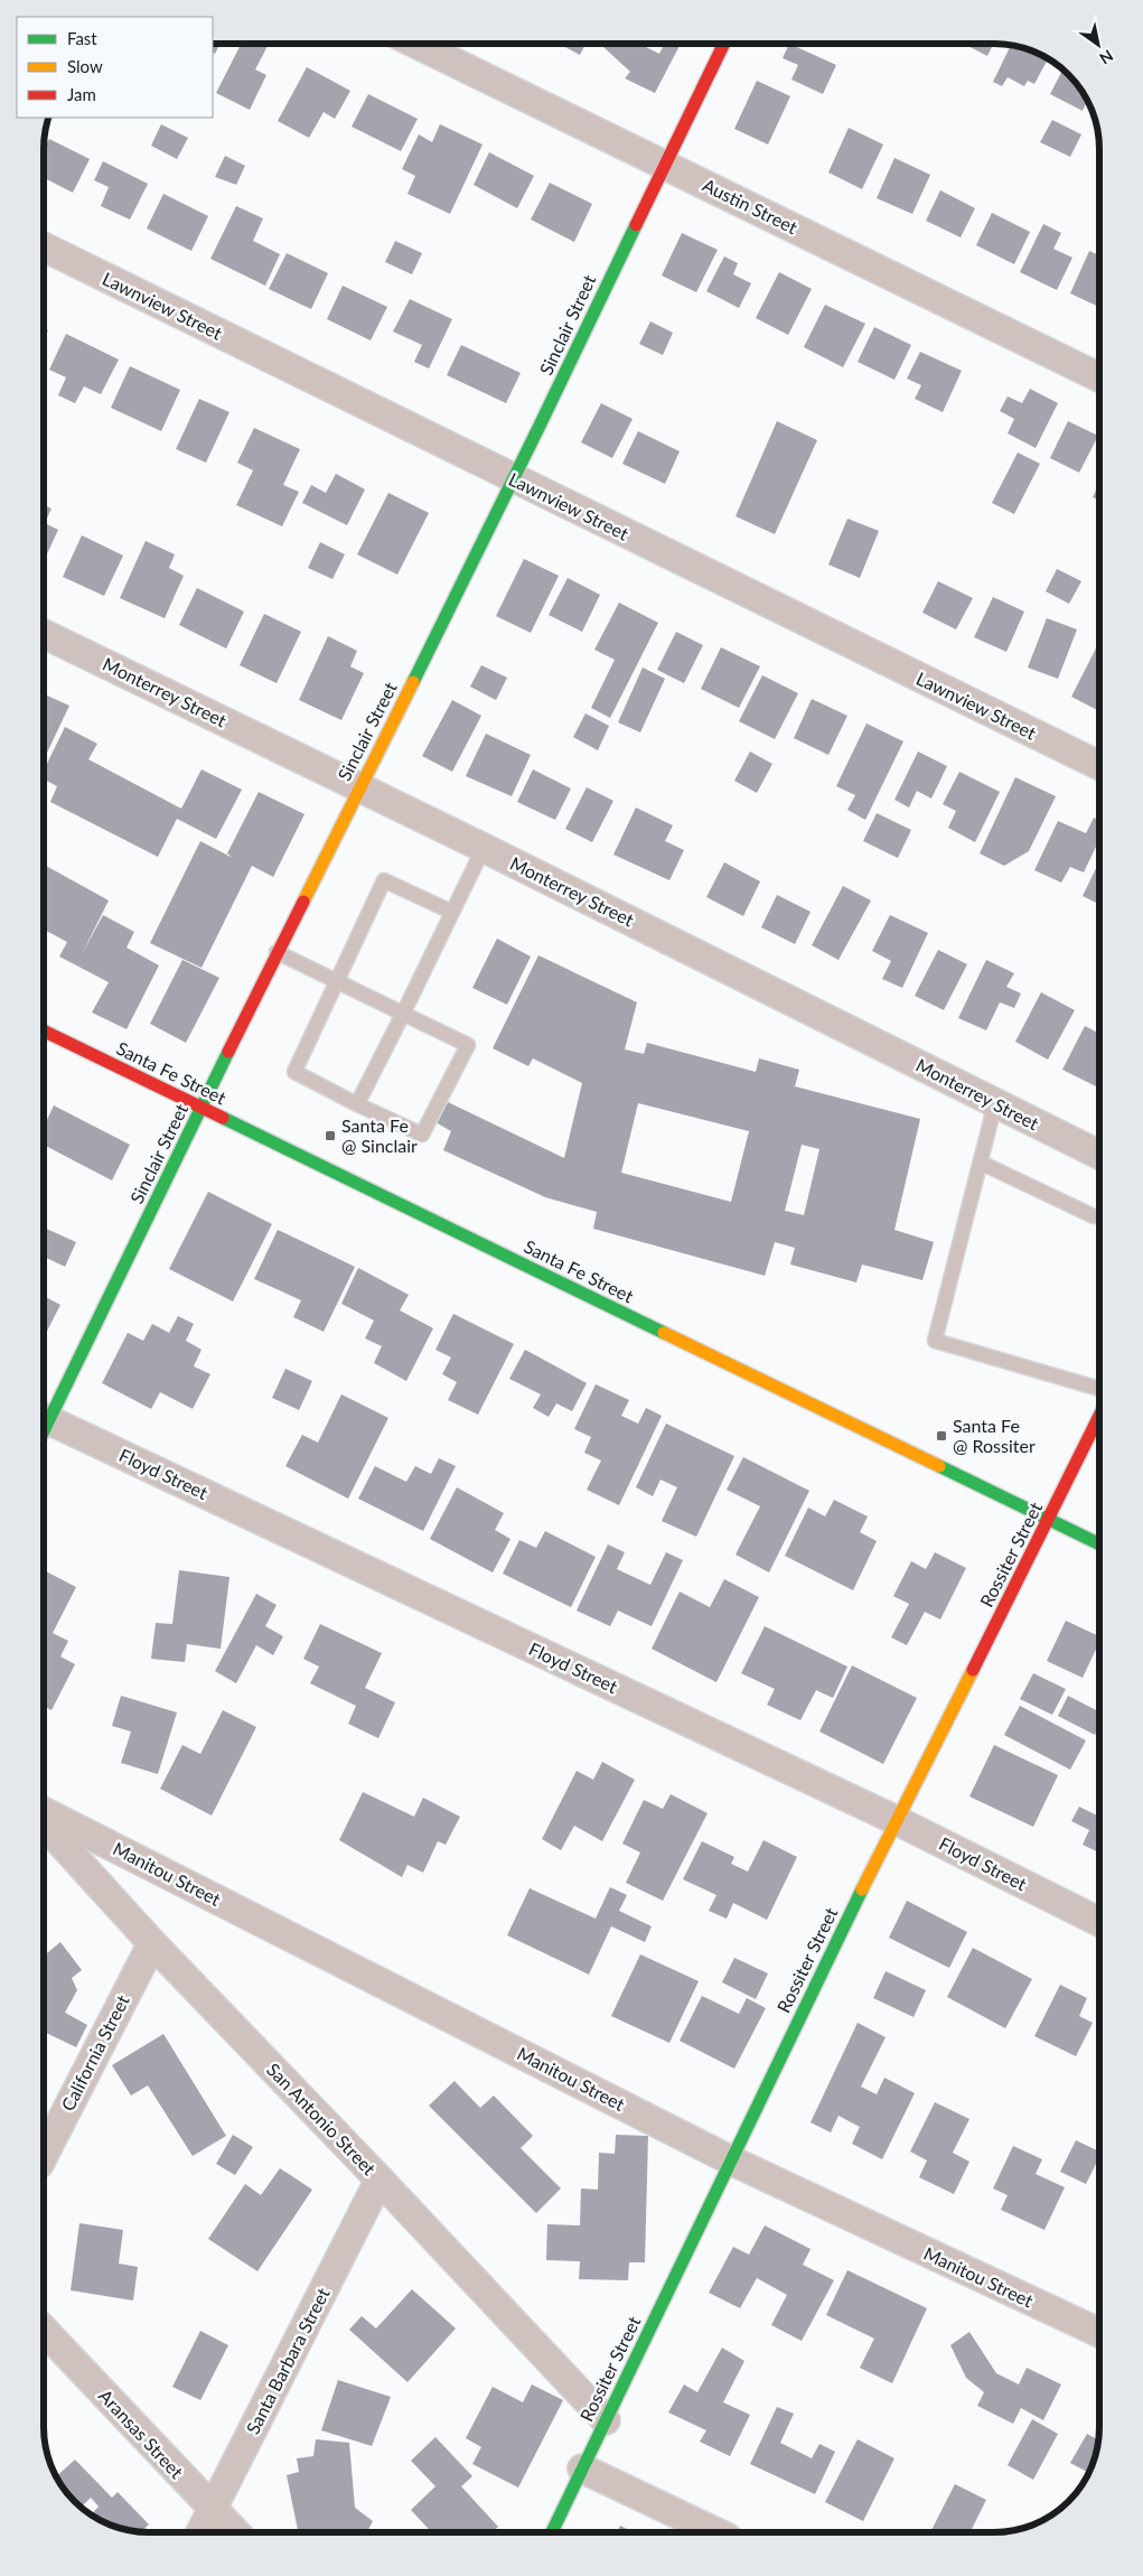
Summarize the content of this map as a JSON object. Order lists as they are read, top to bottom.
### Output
{
  "streets": {
    "street": [
      "Austin Street",
      "Lawnview Street",
      "Sinclair Street",
      "Monterrey Street",
      "Santa Fe Street",
      "Floyd Street",
      "Rossiter Street",
      "Manitou Street",
      "California Street",
      "San Antonio Street",
      "Santa Barbara Street",
      "Aransas Street"
    ]
  },
  "crossings": [
    ["Austin Street", "Sinclair Street"],
    ["Lawnview Street", "Sinclair Street"],
    ["Sinclair Street", "Monterrey Street"],
    ["Sinclair Street", "Santa Fe Street"],
    ["Santa Fe Street", "Rossiter Street"],
    ["Floyd Street", "Rossiter Street"],
    ["Rossiter Street", "Manitou Street"],
    ["Rossiter Street", "San Antonio Street"],
    ["California Street", "San Antonio Street"],
    ["San Antonio Street", "Santa Barbara Street"],
    ["Santa Barbara Street", "Aransas Street"]
  ],
  "places": {
    "transit": ["Santa Fe @ Sinclair", "Santa Fe @ Rossiter"]
  },
  "legend": ["Fast", "Slow", "Jam"],
  "north": "bottom right"
}
